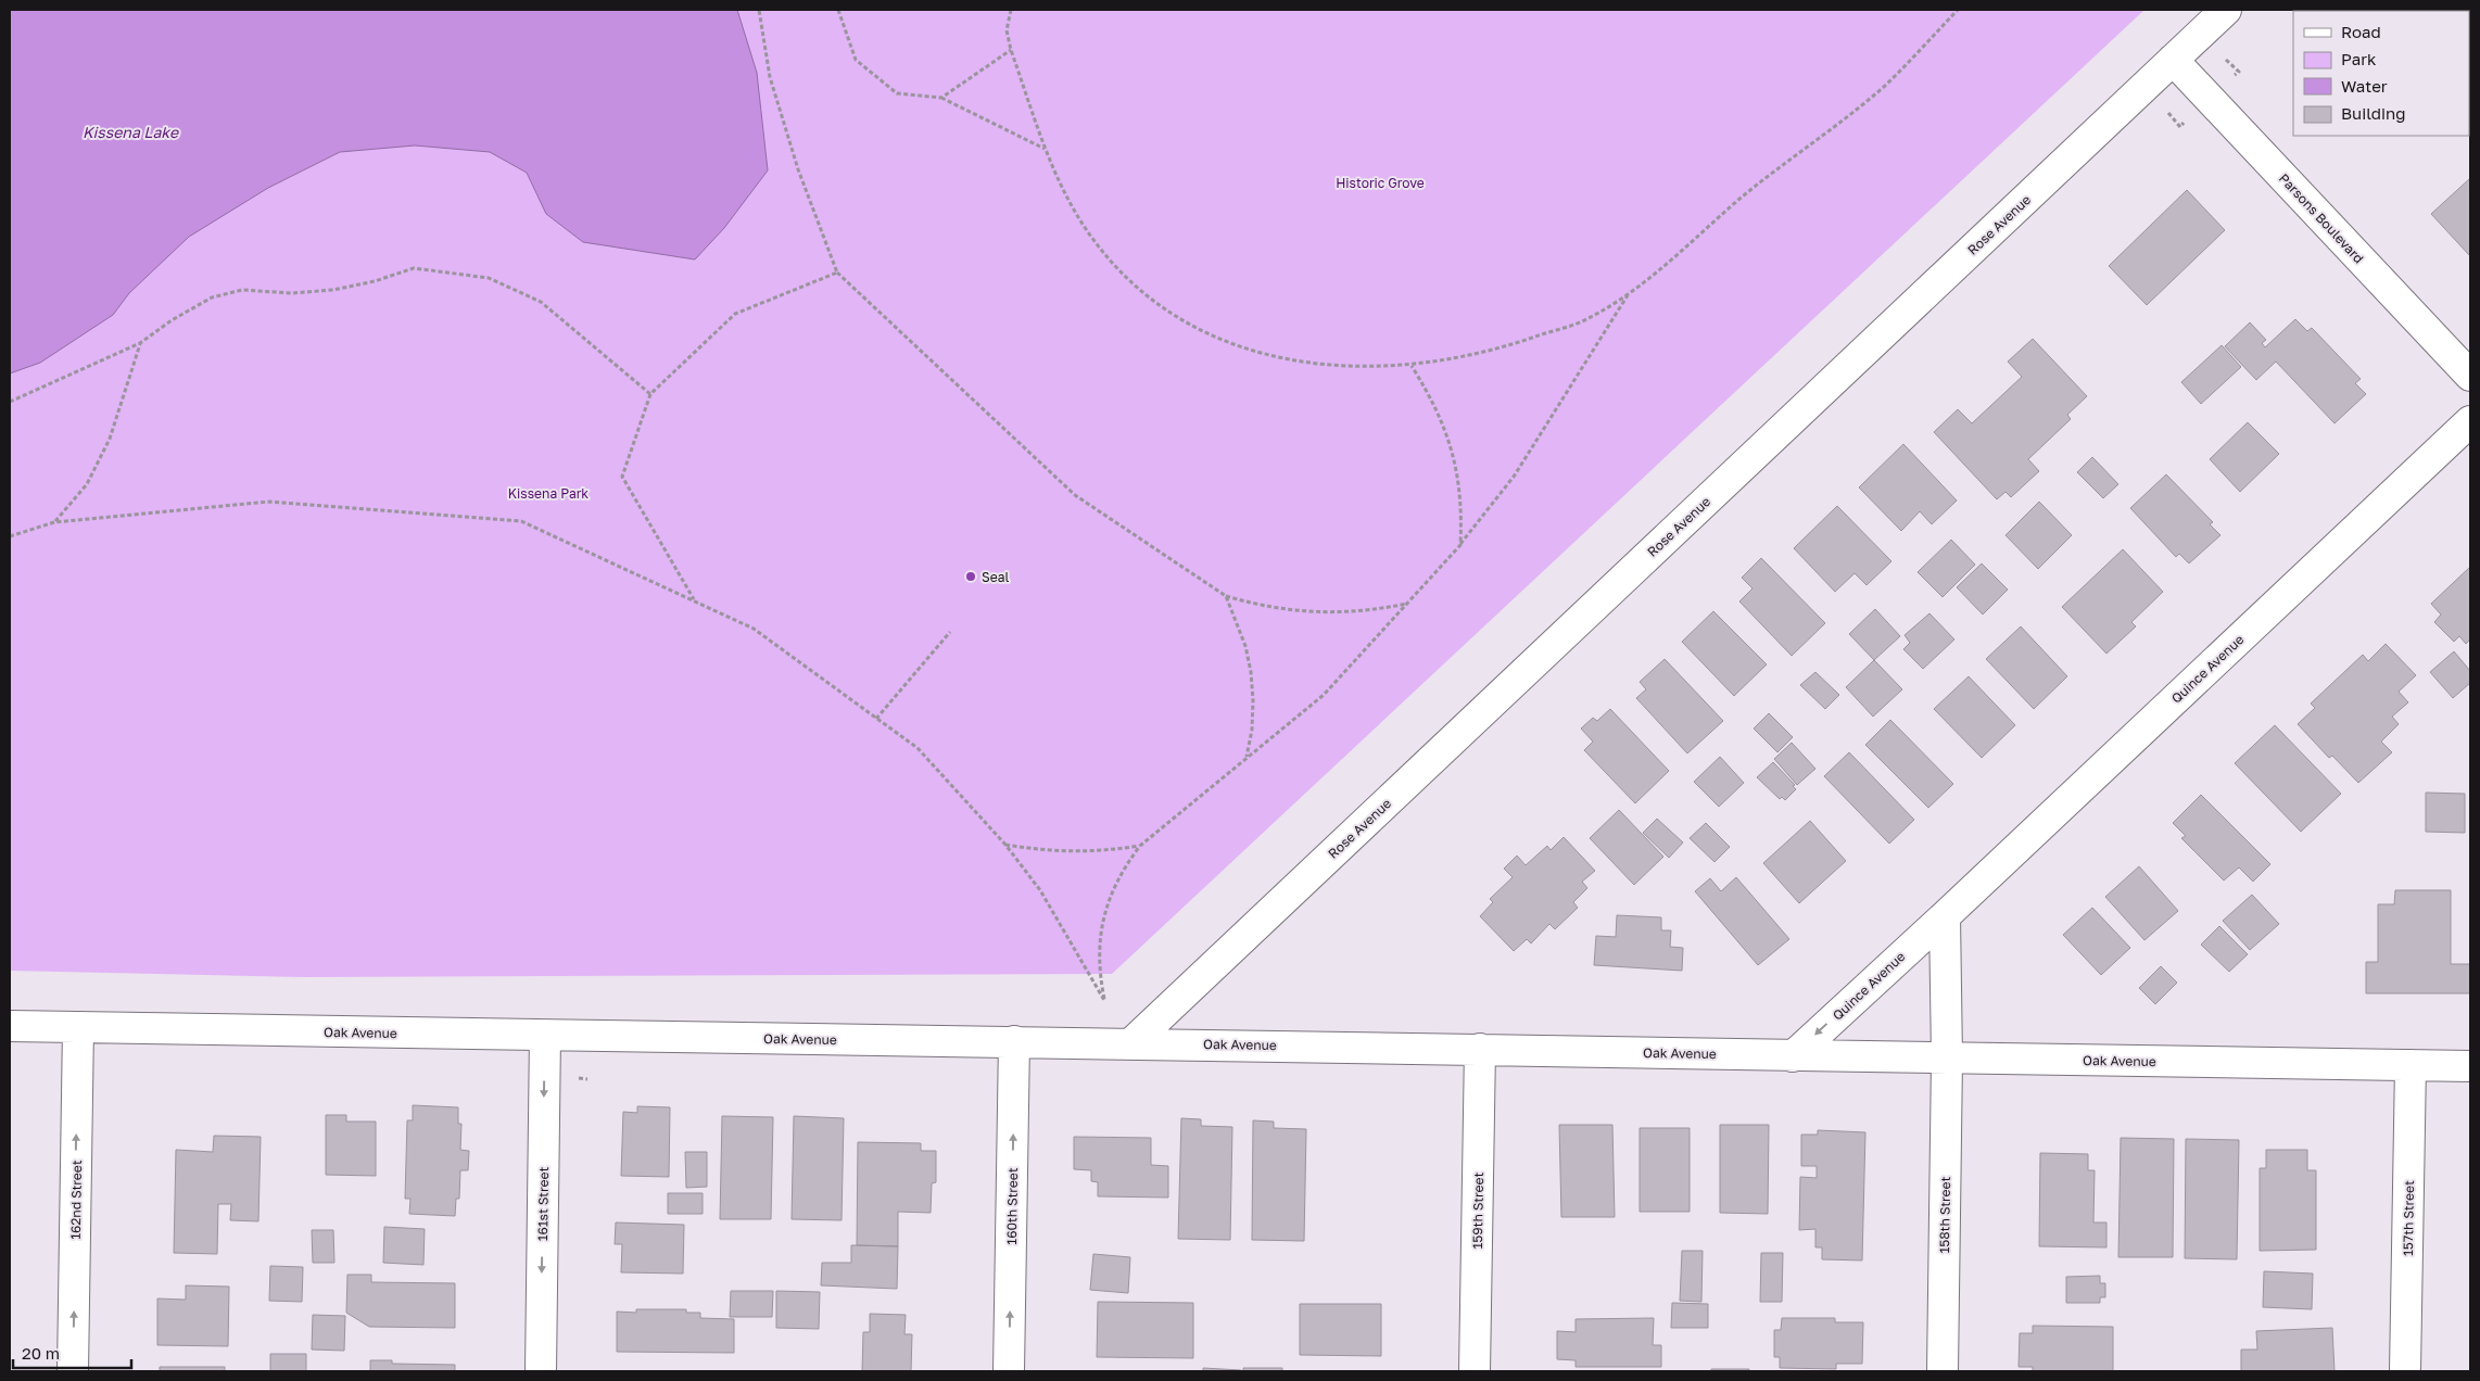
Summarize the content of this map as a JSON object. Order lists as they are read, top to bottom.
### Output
{
  "streets": {
    "street": [
      "Parsons Boulevard",
      "Rose Avenue",
      "Quince Avenue",
      "Oak Avenue",
      "162nd Street",
      "161st Street",
      "160th Street",
      "159th Street",
      "158th Street",
      "157th Street"
    ]
  },
  "crossings": [
    ["Parsons Boulevard", "Rose Avenue"],
    ["Rose Avenue", "Oak Avenue"],
    ["Quince Avenue", "Oak Avenue"],
    ["Oak Avenue", "162nd Street"],
    ["Oak Avenue", "161st Street"],
    ["Oak Avenue", "160th Street"],
    ["Oak Avenue", "159th Street"],
    ["Oak Avenue", "158th Street"],
    ["Oak Avenue", "157th Street"]
  ],
  "one_way": ["162nd Street", "161st Street", "160th Street"],
  "water": ["Kissena Lake"],
  "parks": ["Historic Grove", "Kissena Park"],
  "places": ["Seal"],
  "legend": [
    "Road",
    "Park",
    "Water",
    "Building"
  ],
  "scale_bar": "20 m"
}
